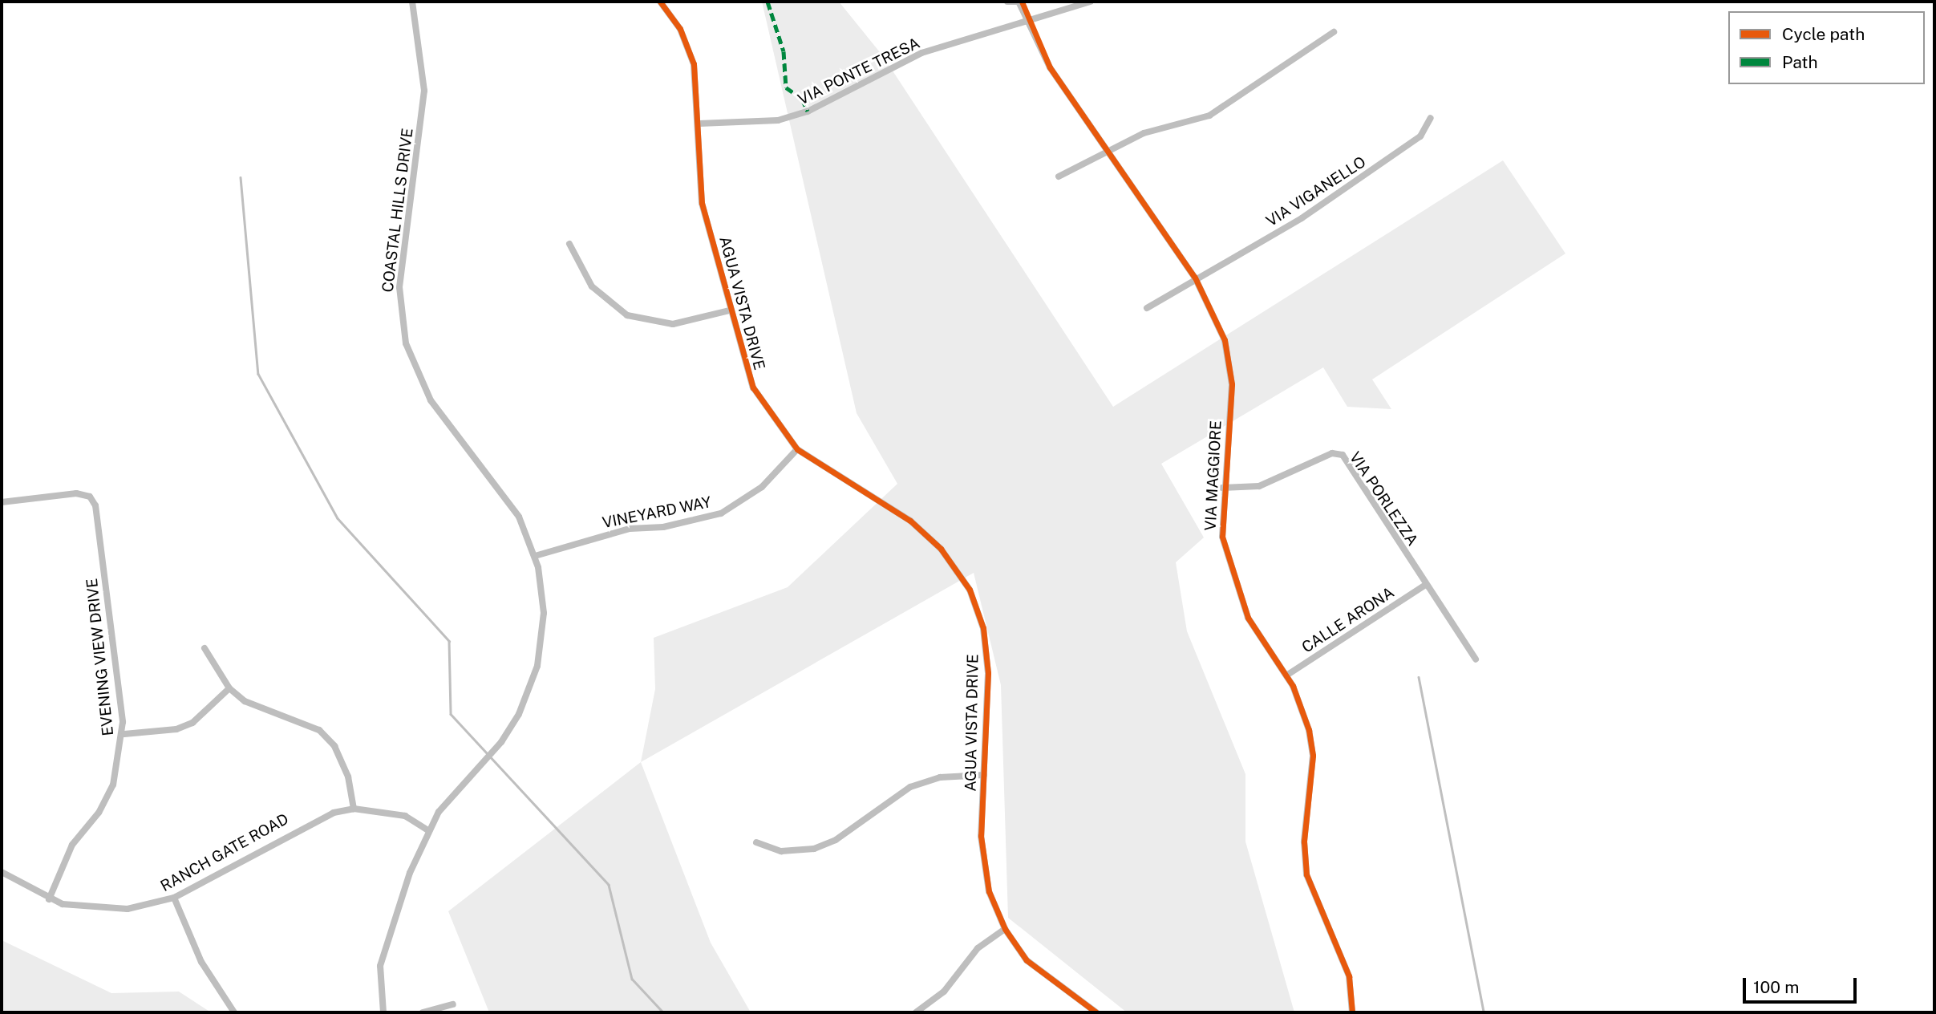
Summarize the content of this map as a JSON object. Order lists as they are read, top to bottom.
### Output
{
  "streets": {
    "street": [
      "VIA PONTE TRESA",
      "VIA VIGANELLO",
      "COASTAL HILLS DRIVE",
      "AGUA VISTA DRIVE",
      "VIA MAGGIORE",
      "VIA PORLEZZA",
      "VINEYARD WAY",
      "CALLE ARONA",
      "EVENING VIEW DRIVE",
      "RANCH GATE ROAD"
    ]
  },
  "crossings": [
    ["VIA PONTE TRESA", "AGUA VISTA DRIVE"],
    ["VIA PONTE TRESA", "VIA MAGGIORE"],
    ["VIA VIGANELLO", "VIA MAGGIORE"],
    ["COASTAL HILLS DRIVE", "VINEYARD WAY"],
    ["COASTAL HILLS DRIVE", "RANCH GATE ROAD"],
    ["AGUA VISTA DRIVE", "VINEYARD WAY"],
    ["VIA MAGGIORE", "VIA PORLEZZA"],
    ["VIA MAGGIORE", "CALLE ARONA"],
    ["VIA PORLEZZA", "CALLE ARONA"],
    ["EVENING VIEW DRIVE", "RANCH GATE ROAD"]
  ],
  "legend": ["Cycle path", "Path"],
  "scale_bar": "100 m"
}
